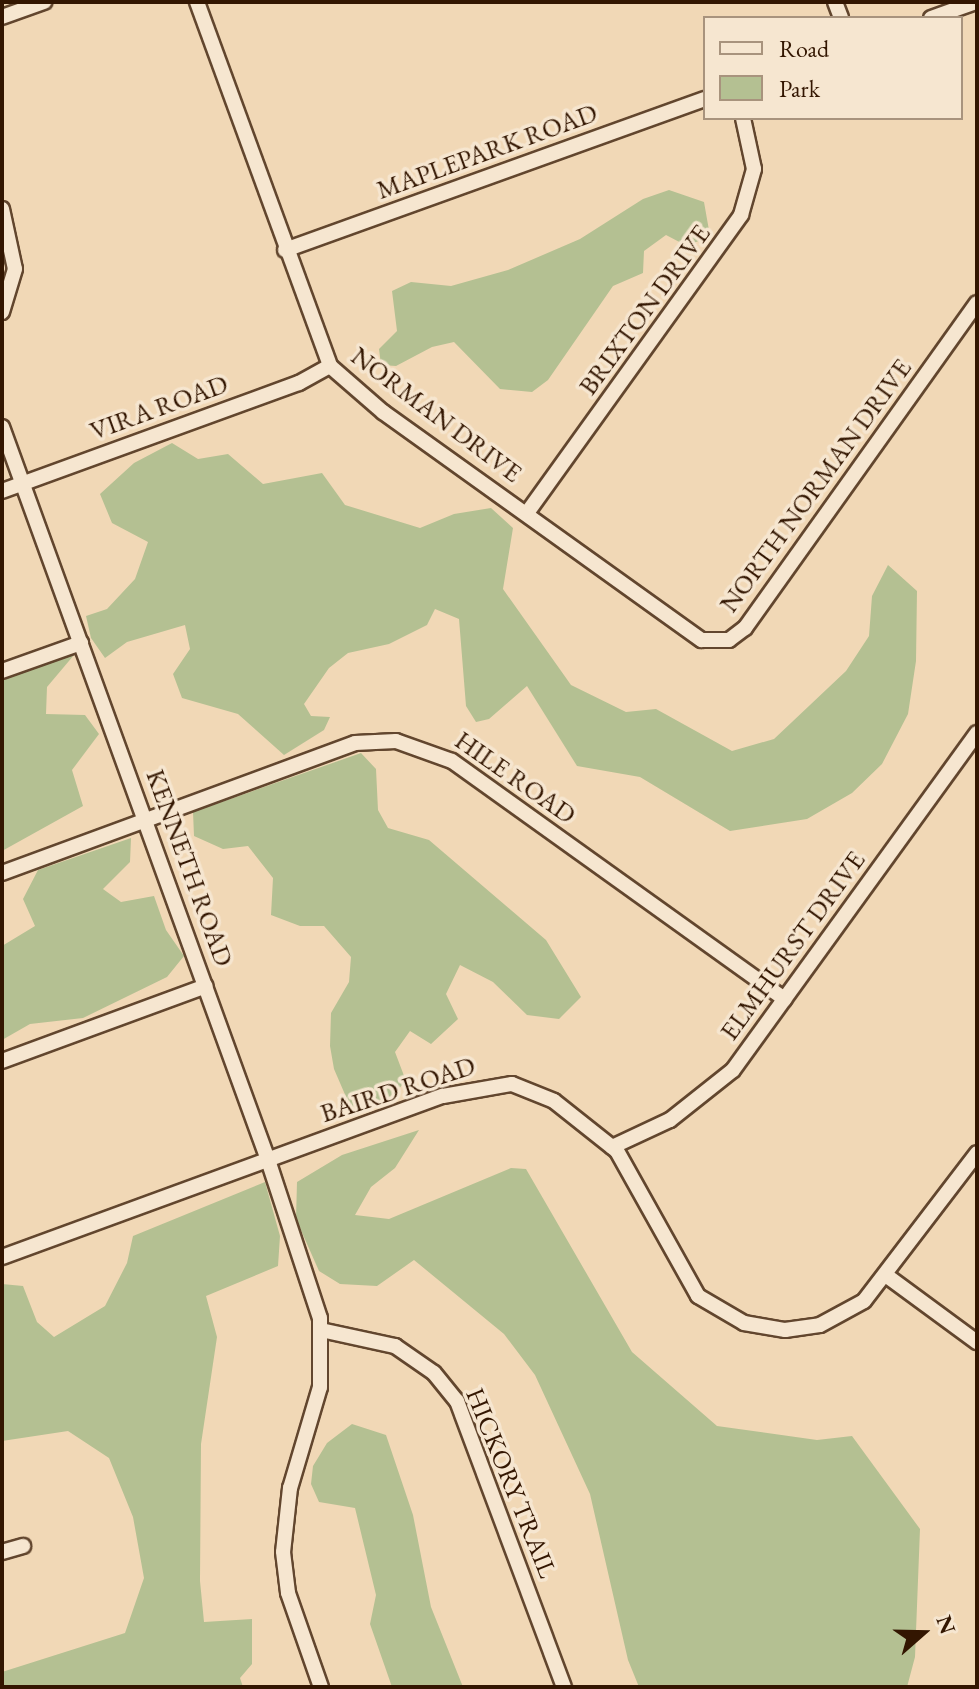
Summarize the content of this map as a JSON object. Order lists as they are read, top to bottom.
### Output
{
  "streets": {
    "street": [
      "MAPLEPARK ROAD",
      "BRIXTON DRIVE",
      "VIRA ROAD",
      "NORMAN DRIVE",
      "NORTH NORMAN DRIVE",
      "HILE ROAD",
      "KENNETH ROAD",
      "ELMHURST DRIVE",
      "BAIRD ROAD",
      "HICKORY TRAIL"
    ]
  },
  "crossings": [
    ["MAPLEPARK ROAD", "NORMAN DRIVE"],
    ["BRIXTON DRIVE", "NORMAN DRIVE"],
    ["VIRA ROAD", "NORMAN DRIVE"],
    ["VIRA ROAD", "KENNETH ROAD"],
    ["NORMAN DRIVE", "NORTH NORMAN DRIVE"],
    ["HILE ROAD", "KENNETH ROAD"],
    ["HILE ROAD", "ELMHURST DRIVE"],
    ["KENNETH ROAD", "BAIRD ROAD"],
    ["KENNETH ROAD", "HICKORY TRAIL"],
    ["ELMHURST DRIVE", "BAIRD ROAD"]
  ],
  "legend": ["Road", "Park"],
  "north": "right"
}
